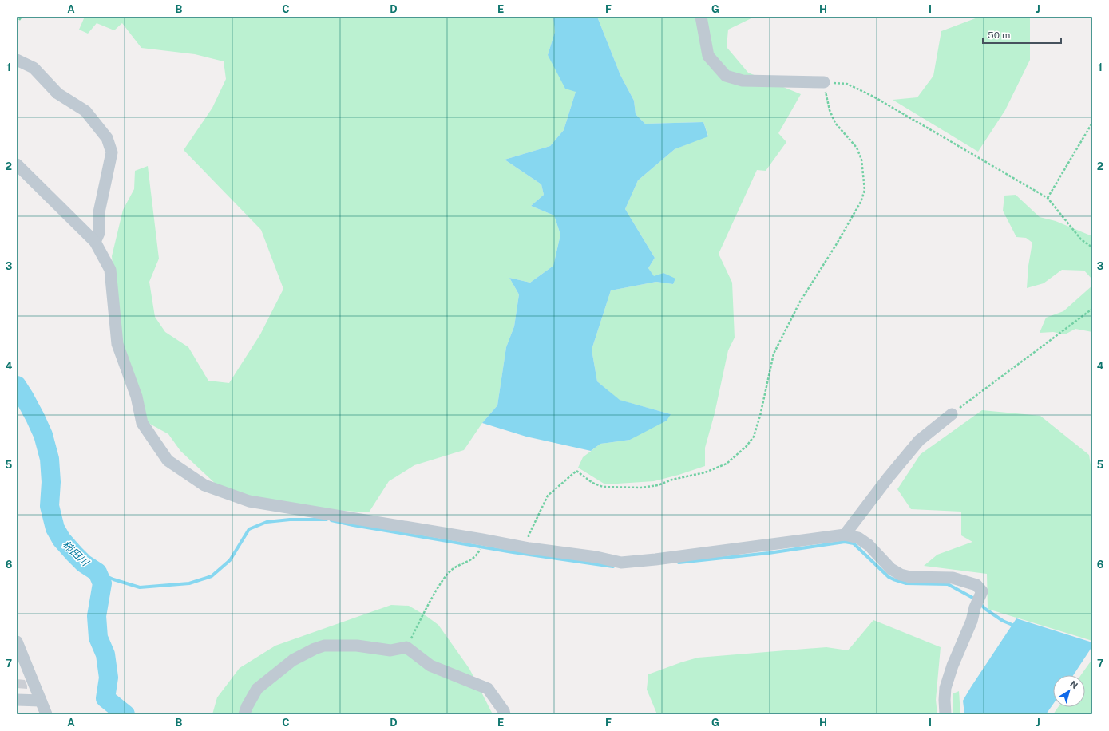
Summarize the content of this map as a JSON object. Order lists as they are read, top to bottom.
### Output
{
  "water": ["柿田川"],
  "scale_bar": "50 m",
  "north": "top right",
  "grid": {
    "columns": [
      "A",
      "B",
      "C",
      "D",
      "E",
      "F",
      "G",
      "H",
      "I",
      "J"
    ],
    "rows": [
      "1",
      "2",
      "3",
      "4",
      "5",
      "6",
      "7"
    ]
  }
}
